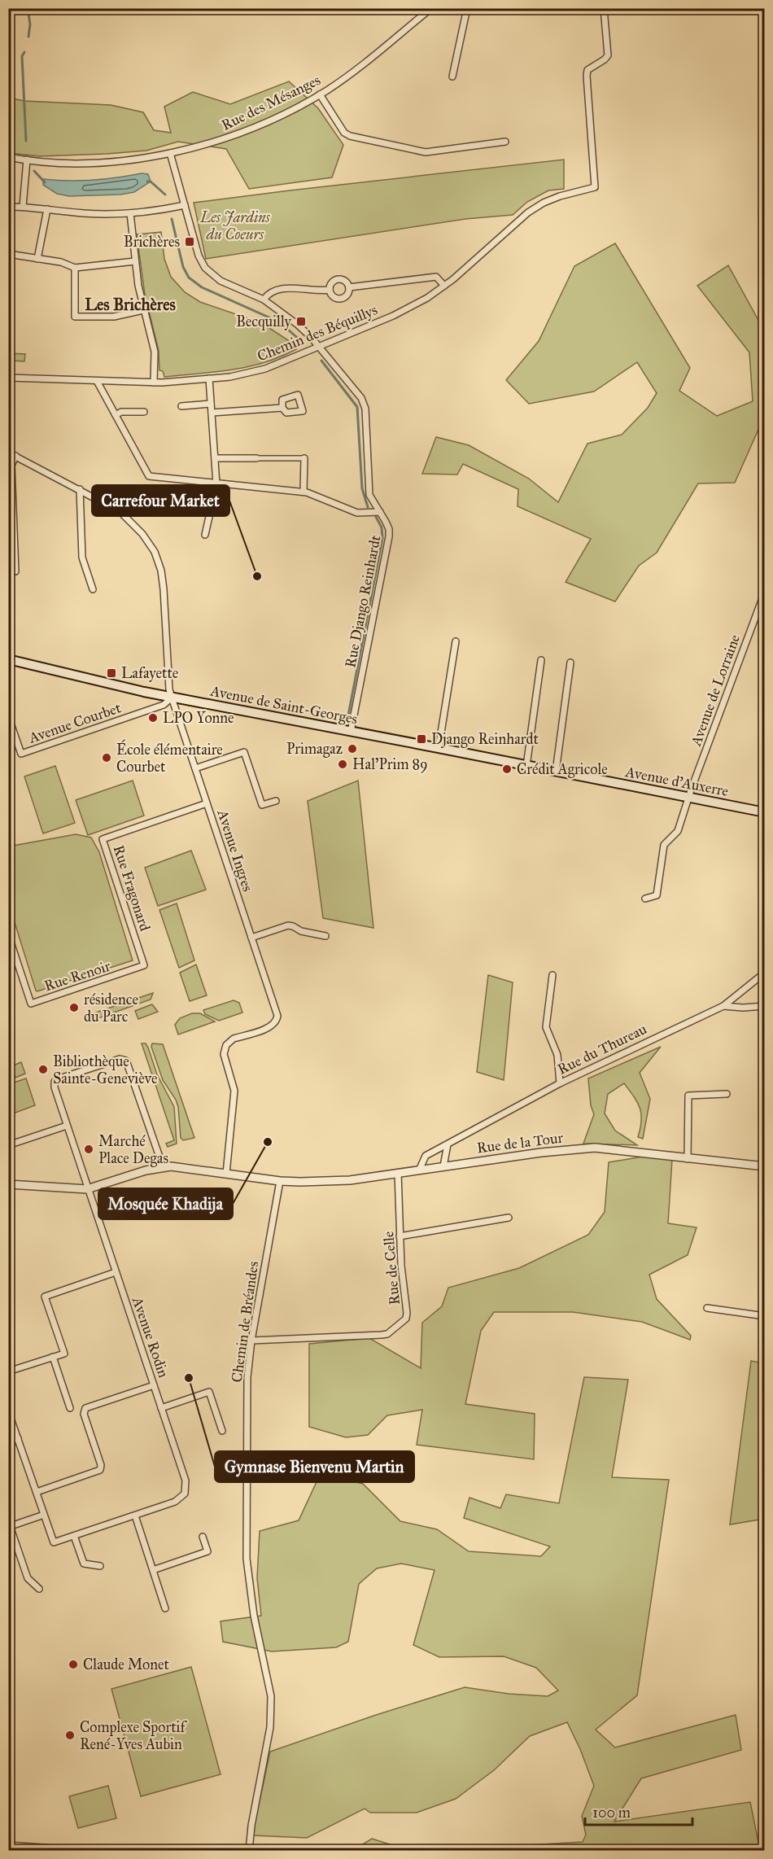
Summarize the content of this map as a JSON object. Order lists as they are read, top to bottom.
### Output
{
  "streets": {
    "main road": ["Avenue de Saint-Georges", "Avenue d'Auxerre"],
    "street": [
      "Rue des Mésanges",
      "Chemin des Béquillys",
      "Rue Django Reinhardt",
      "Avenue de Lorraine",
      "Avenue Courbet",
      "Avenue Ingres",
      "Rue Fragonard",
      "Rue Renoir",
      "Rue du Thureau",
      "Rue de la Tour",
      "Rue de Celle",
      "Chemin de Bréandes",
      "Avenue Rodin"
    ]
  },
  "crossings": [
    ["Rue des Mésanges", "Rue Django Reinhardt"],
    ["Chemin des Béquillys", "Rue Django Reinhardt"],
    ["Rue Django Reinhardt", "Avenue de Saint-Georges"],
    ["Avenue de Lorraine", "Avenue d'Auxerre"],
    ["Avenue de Saint-Georges", "Avenue Courbet"],
    ["Avenue de Saint-Georges", "Avenue d'Auxerre"],
    ["Avenue de Saint-Georges", "Avenue Ingres"],
    ["Avenue Courbet", "Avenue Ingres"],
    ["Avenue Ingres", "Rue Fragonard"],
    ["Avenue Ingres", "Rue de la Tour"],
    ["Rue Fragonard", "Rue Renoir"],
    ["Rue du Thureau", "Rue de la Tour"],
    ["Rue de la Tour", "Rue de Celle"],
    ["Rue de la Tour", "Chemin de Bréandes"],
    ["Rue de la Tour", "Avenue Rodin"],
    ["Rue de Celle", "Chemin de Bréandes"]
  ],
  "districts": ["Les Brichères"],
  "parks": ["Les Jardins du Coeurs"],
  "places": {
    "transit": [
      "Brichères",
      "Becquilly",
      "Lafayette",
      "Django Reinhardt"
    ],
    "other": [
      "Carrefour Market",
      "LPO Yonne",
      "Primagaz",
      "École élémentaire Courbet",
      "Hal'Prim 89",
      "Crédit Agricole",
      "résidence du Parc",
      "Bibliothèque Sainte-Geneviève",
      "Mosquée Khadija",
      "Marché Place Degas",
      "Gymnase Bienvenu Martin",
      "Claude Monet",
      "Complexe Sportif René-Yves Aubin"
    ]
  },
  "scale_bar": "100 m"
}
